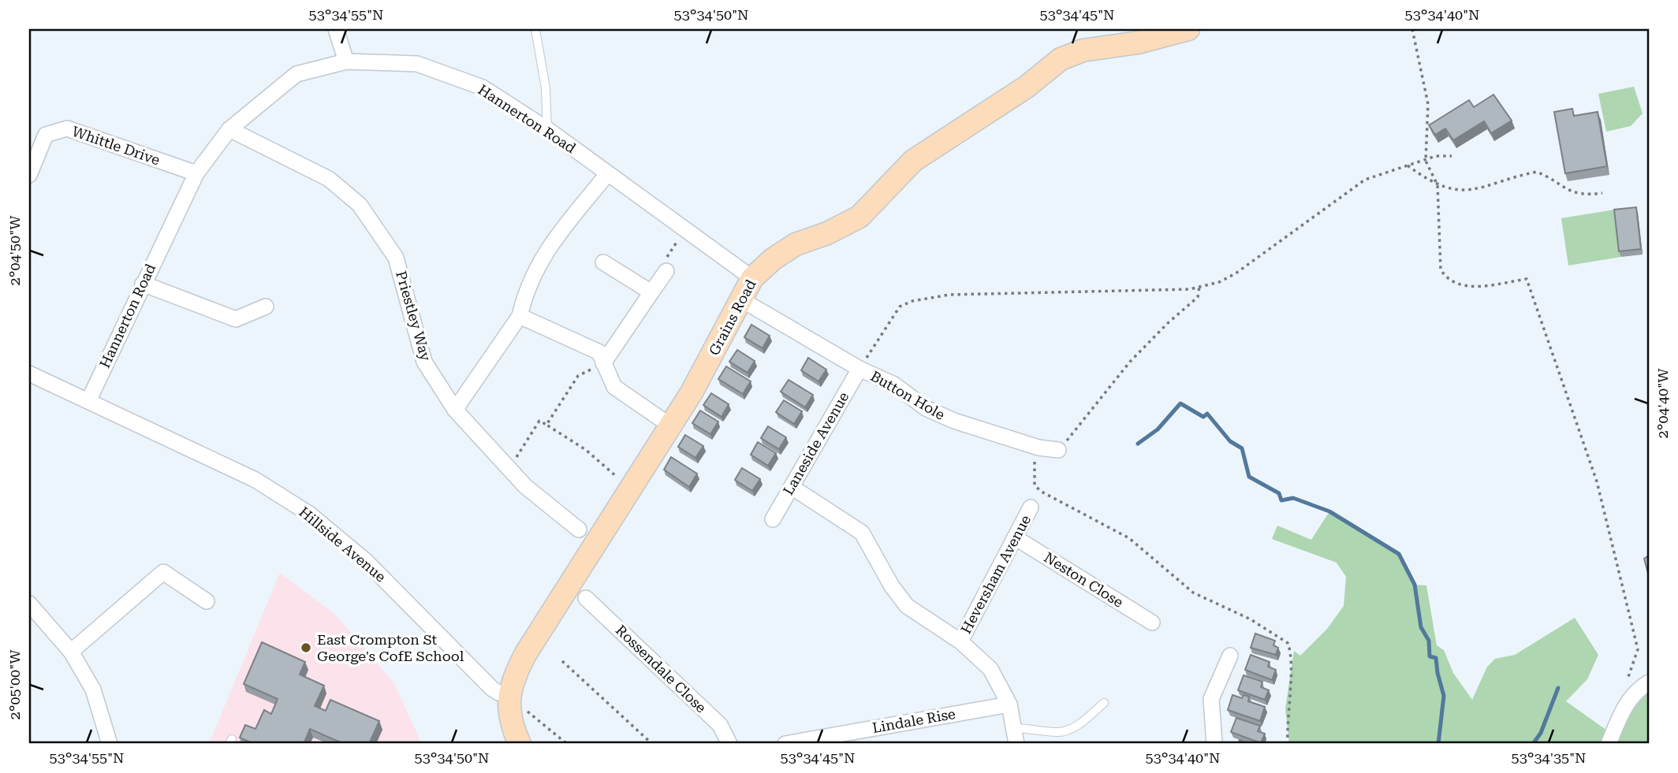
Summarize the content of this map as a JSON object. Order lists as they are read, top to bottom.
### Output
{
  "streets": {
    "street": [
      "Hannerton Road",
      "Whittle Drive",
      "Priestley Way",
      "Grains Road",
      "Button Hole",
      "Laneside Avenue",
      "Hillside Avenue",
      "Heversham Avenue",
      "Neston Close",
      "Rossendale Close",
      "Lindale Rise"
    ]
  },
  "crossings": [
    ["Hannerton Road", "Whittle Drive"],
    ["Hannerton Road", "Priestley Way"],
    ["Hannerton Road", "Grains Road"],
    ["Hannerton Road", "Hillside Avenue"],
    ["Grains Road", "Button Hole"],
    ["Grains Road", "Hillside Avenue"],
    ["Button Hole", "Laneside Avenue"],
    ["Heversham Avenue", "Neston Close"]
  ],
  "places": ["East Crompton St George's CofE School"],
  "coordinates": [
    "53°34'55\"N",
    "53°34'50\"N",
    "53°34'45\"N",
    "53°34'40\"N",
    "2°04'50\"W",
    "2°04'40\"W",
    "2°05'00\"W",
    "53°34'35\"N"
  ]
}
